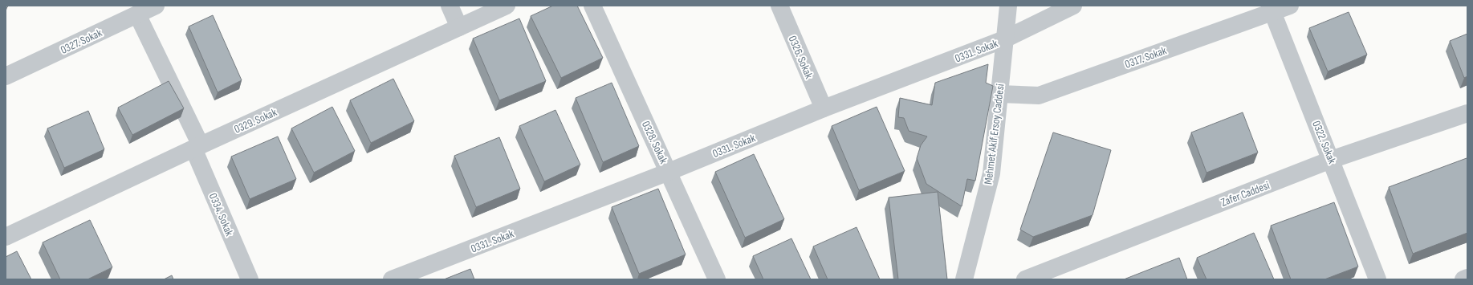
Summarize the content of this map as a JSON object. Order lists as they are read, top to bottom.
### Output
{
  "streets": {
    "street": [
      "0327. Sokak",
      "0331. Sokak",
      "0326. Sokak",
      "0317. Sokak",
      "0329. Sokak",
      "Mehmet Akif Ersoy Caddesi",
      "0328. Sokak",
      "0322. Sokak",
      "Zafer Caddesi",
      "0334. Sokak"
    ]
  },
  "crossings": [
    ["0327. Sokak", "0334. Sokak"],
    ["0331. Sokak", "0326. Sokak"],
    ["0331. Sokak", "Mehmet Akif Ersoy Caddesi"],
    ["0331. Sokak", "0328. Sokak"],
    ["0317. Sokak", "Mehmet Akif Ersoy Caddesi"],
    ["0317. Sokak", "0322. Sokak"],
    ["0329. Sokak", "0334. Sokak"],
    ["0322. Sokak", "Zafer Caddesi"]
  ]
}
